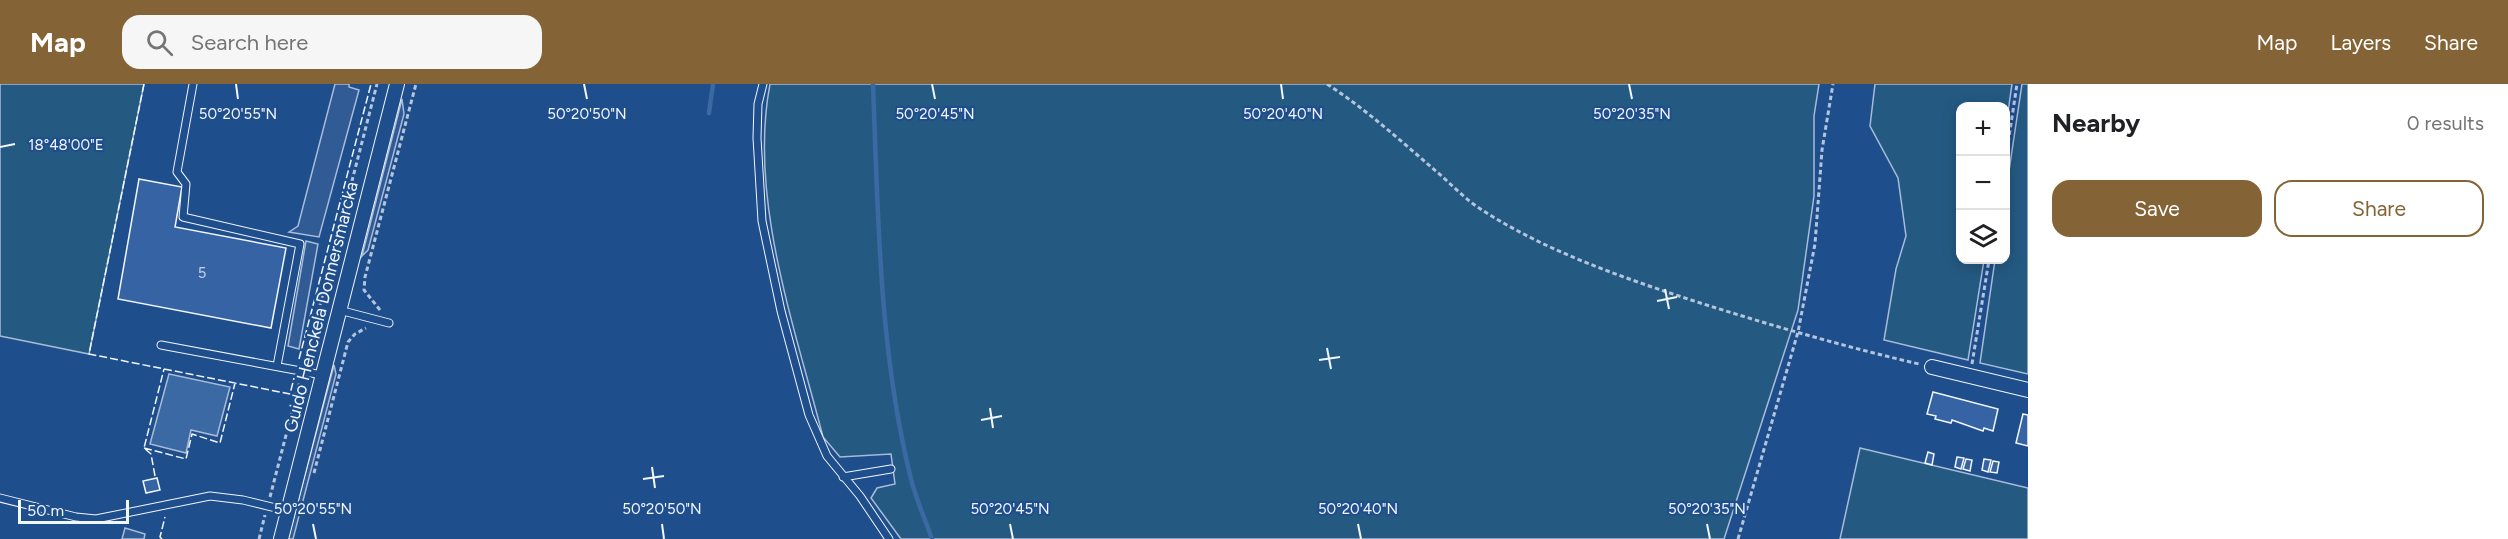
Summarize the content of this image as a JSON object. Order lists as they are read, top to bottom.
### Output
{
  "streets": {
    "street": ["Guido Henckela Donnersmarcka"]
  },
  "house_numbers": ["5"],
  "scale_bar": "50 m",
  "page": {
    "header": "Map",
    "search": "Search here",
    "nav": ["Map", "Layers", "Share"],
    "heading": ["Nearby", "0 results"],
    "map_buttons": ["+", "−"],
    "buttons": ["Save", "Share"],
    "scale": "50 m"
  },
  "coordinates": [
    "50°20'55\"N",
    "50°20'45\"N",
    "50°20'40\"N",
    "50°20'50\"N",
    "50°20'35\"N",
    "18°48'00\"E"
  ]
}
